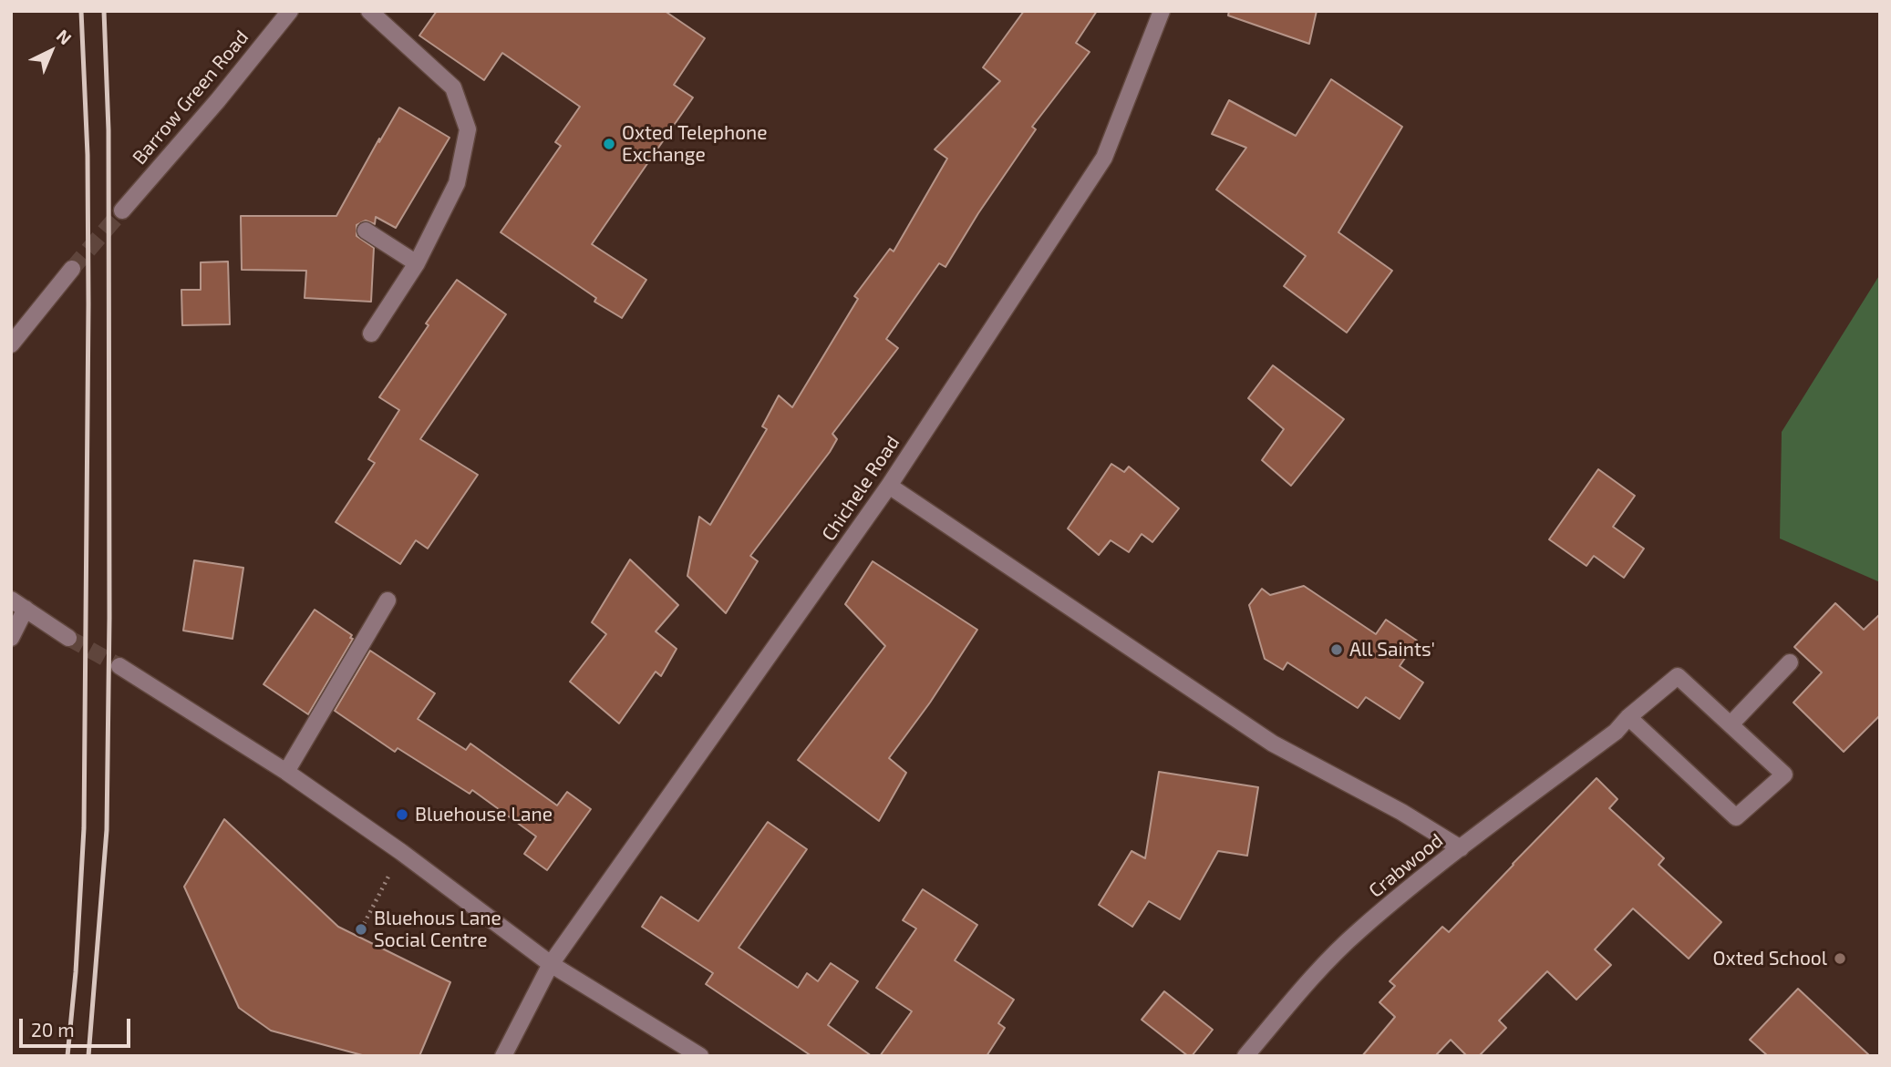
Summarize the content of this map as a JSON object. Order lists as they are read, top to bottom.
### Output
{
  "streets": {
    "street": ["Barrow Green Road", "Chichele Road", "Crabwood"]
  },
  "places": [
    "Oxted Telephone Exchange",
    "All Saints'",
    "Bluehouse Lane",
    "Bluehous Lane Social Centre",
    "Oxted School"
  ],
  "scale_bar": "20 m",
  "north": "top right"
}
